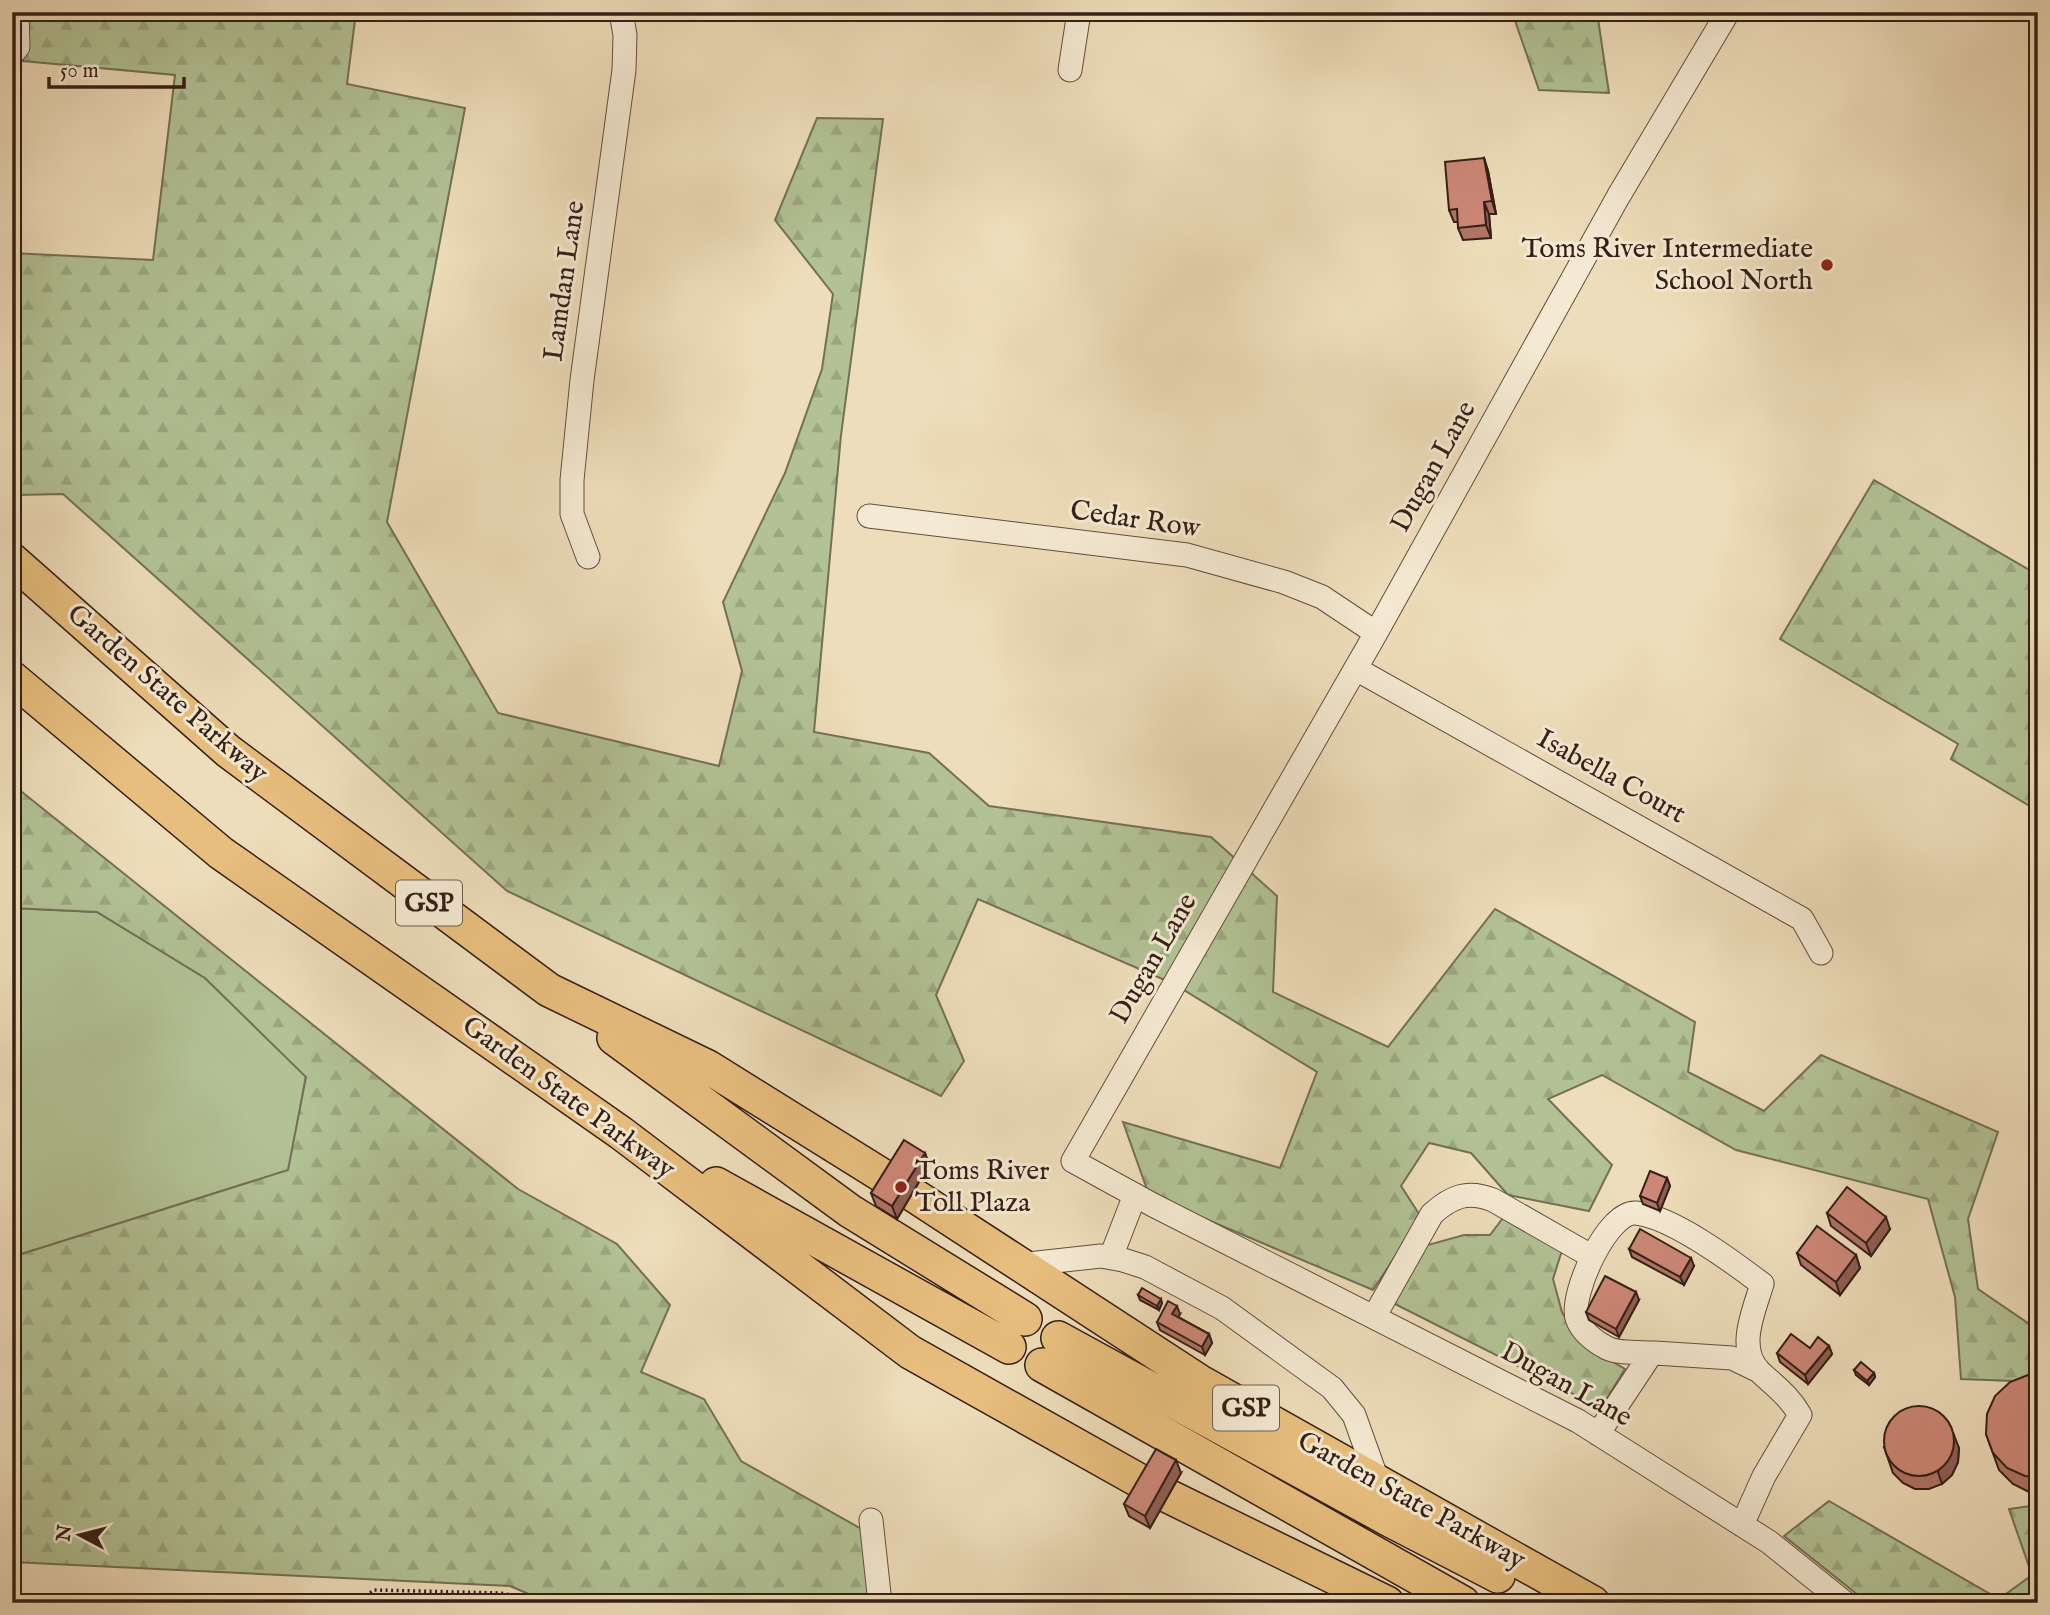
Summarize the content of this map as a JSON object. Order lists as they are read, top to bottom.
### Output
{
  "streets": {
    "highway": ["Garden State Parkway", "GSP"],
    "street": [
      "Lamdan Lane",
      "Dugan Lane",
      "Cedar Row",
      "Isabella Court"
    ]
  },
  "crossings": [
    ["Dugan Lane", "Cedar Row"],
    ["Dugan Lane", "Isabella Court"]
  ],
  "places": ["Toms River Intermediate School North", "Toms River Toll Plaza"],
  "scale_bar": "50 m",
  "north": "left"
}
